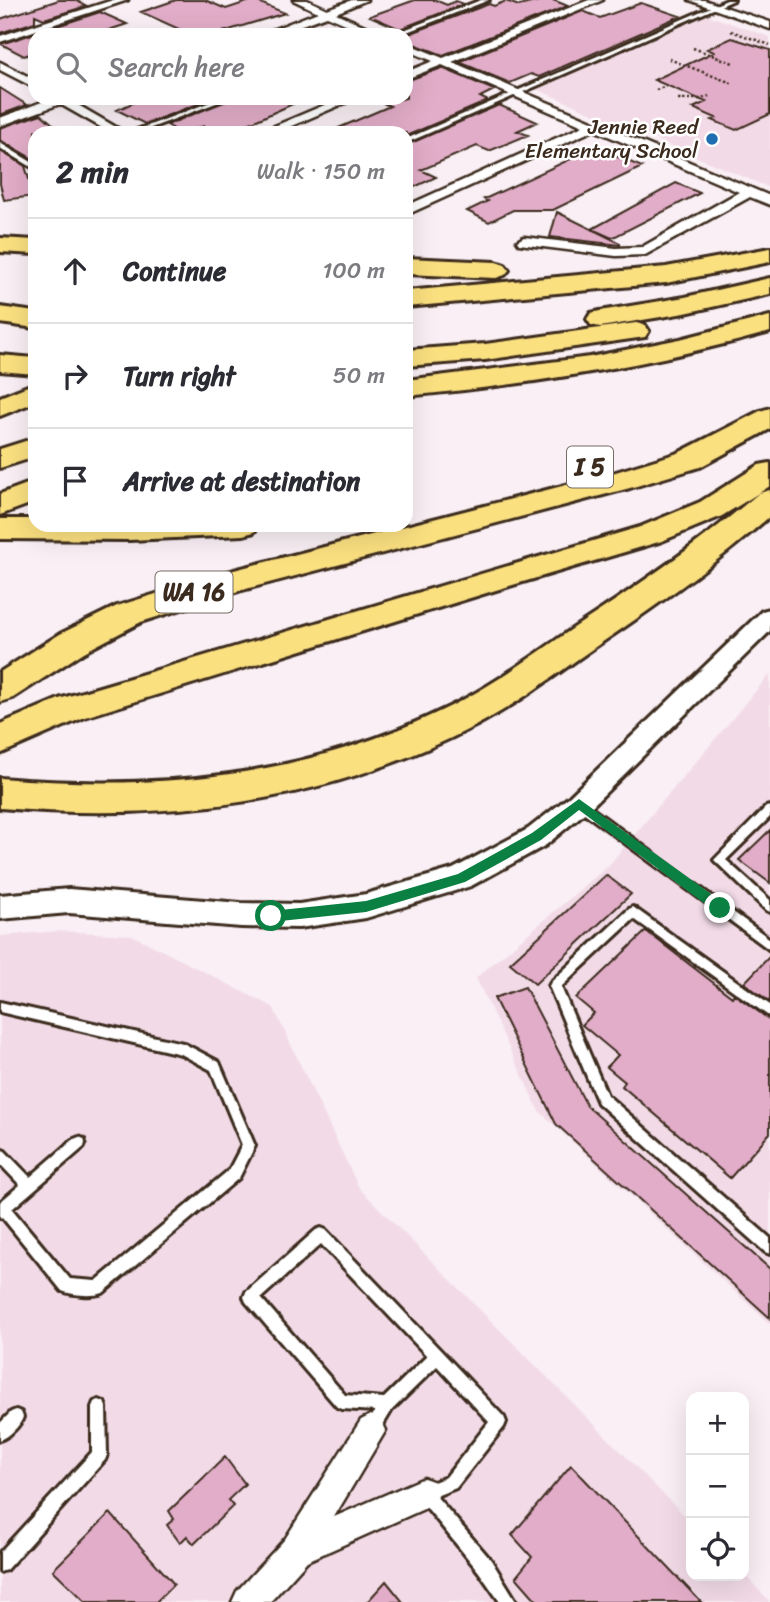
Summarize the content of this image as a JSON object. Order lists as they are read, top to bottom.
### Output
{
  "streets": {
    "highway": ["I 5", "WA 16"]
  },
  "crossings": [
    ["I 5", "WA 16"]
  ],
  "places": ["Jennie Reed Elementary School"],
  "page": {
    "search": "Search here",
    "heading": ["2 min", "Walk · 150 m"],
    "list": [
      ["Continue", "100 m"],
      ["Turn right", "50 m"],
      "Arrive at destination"
    ],
    "map_buttons": ["+", "−"]
  }
}
